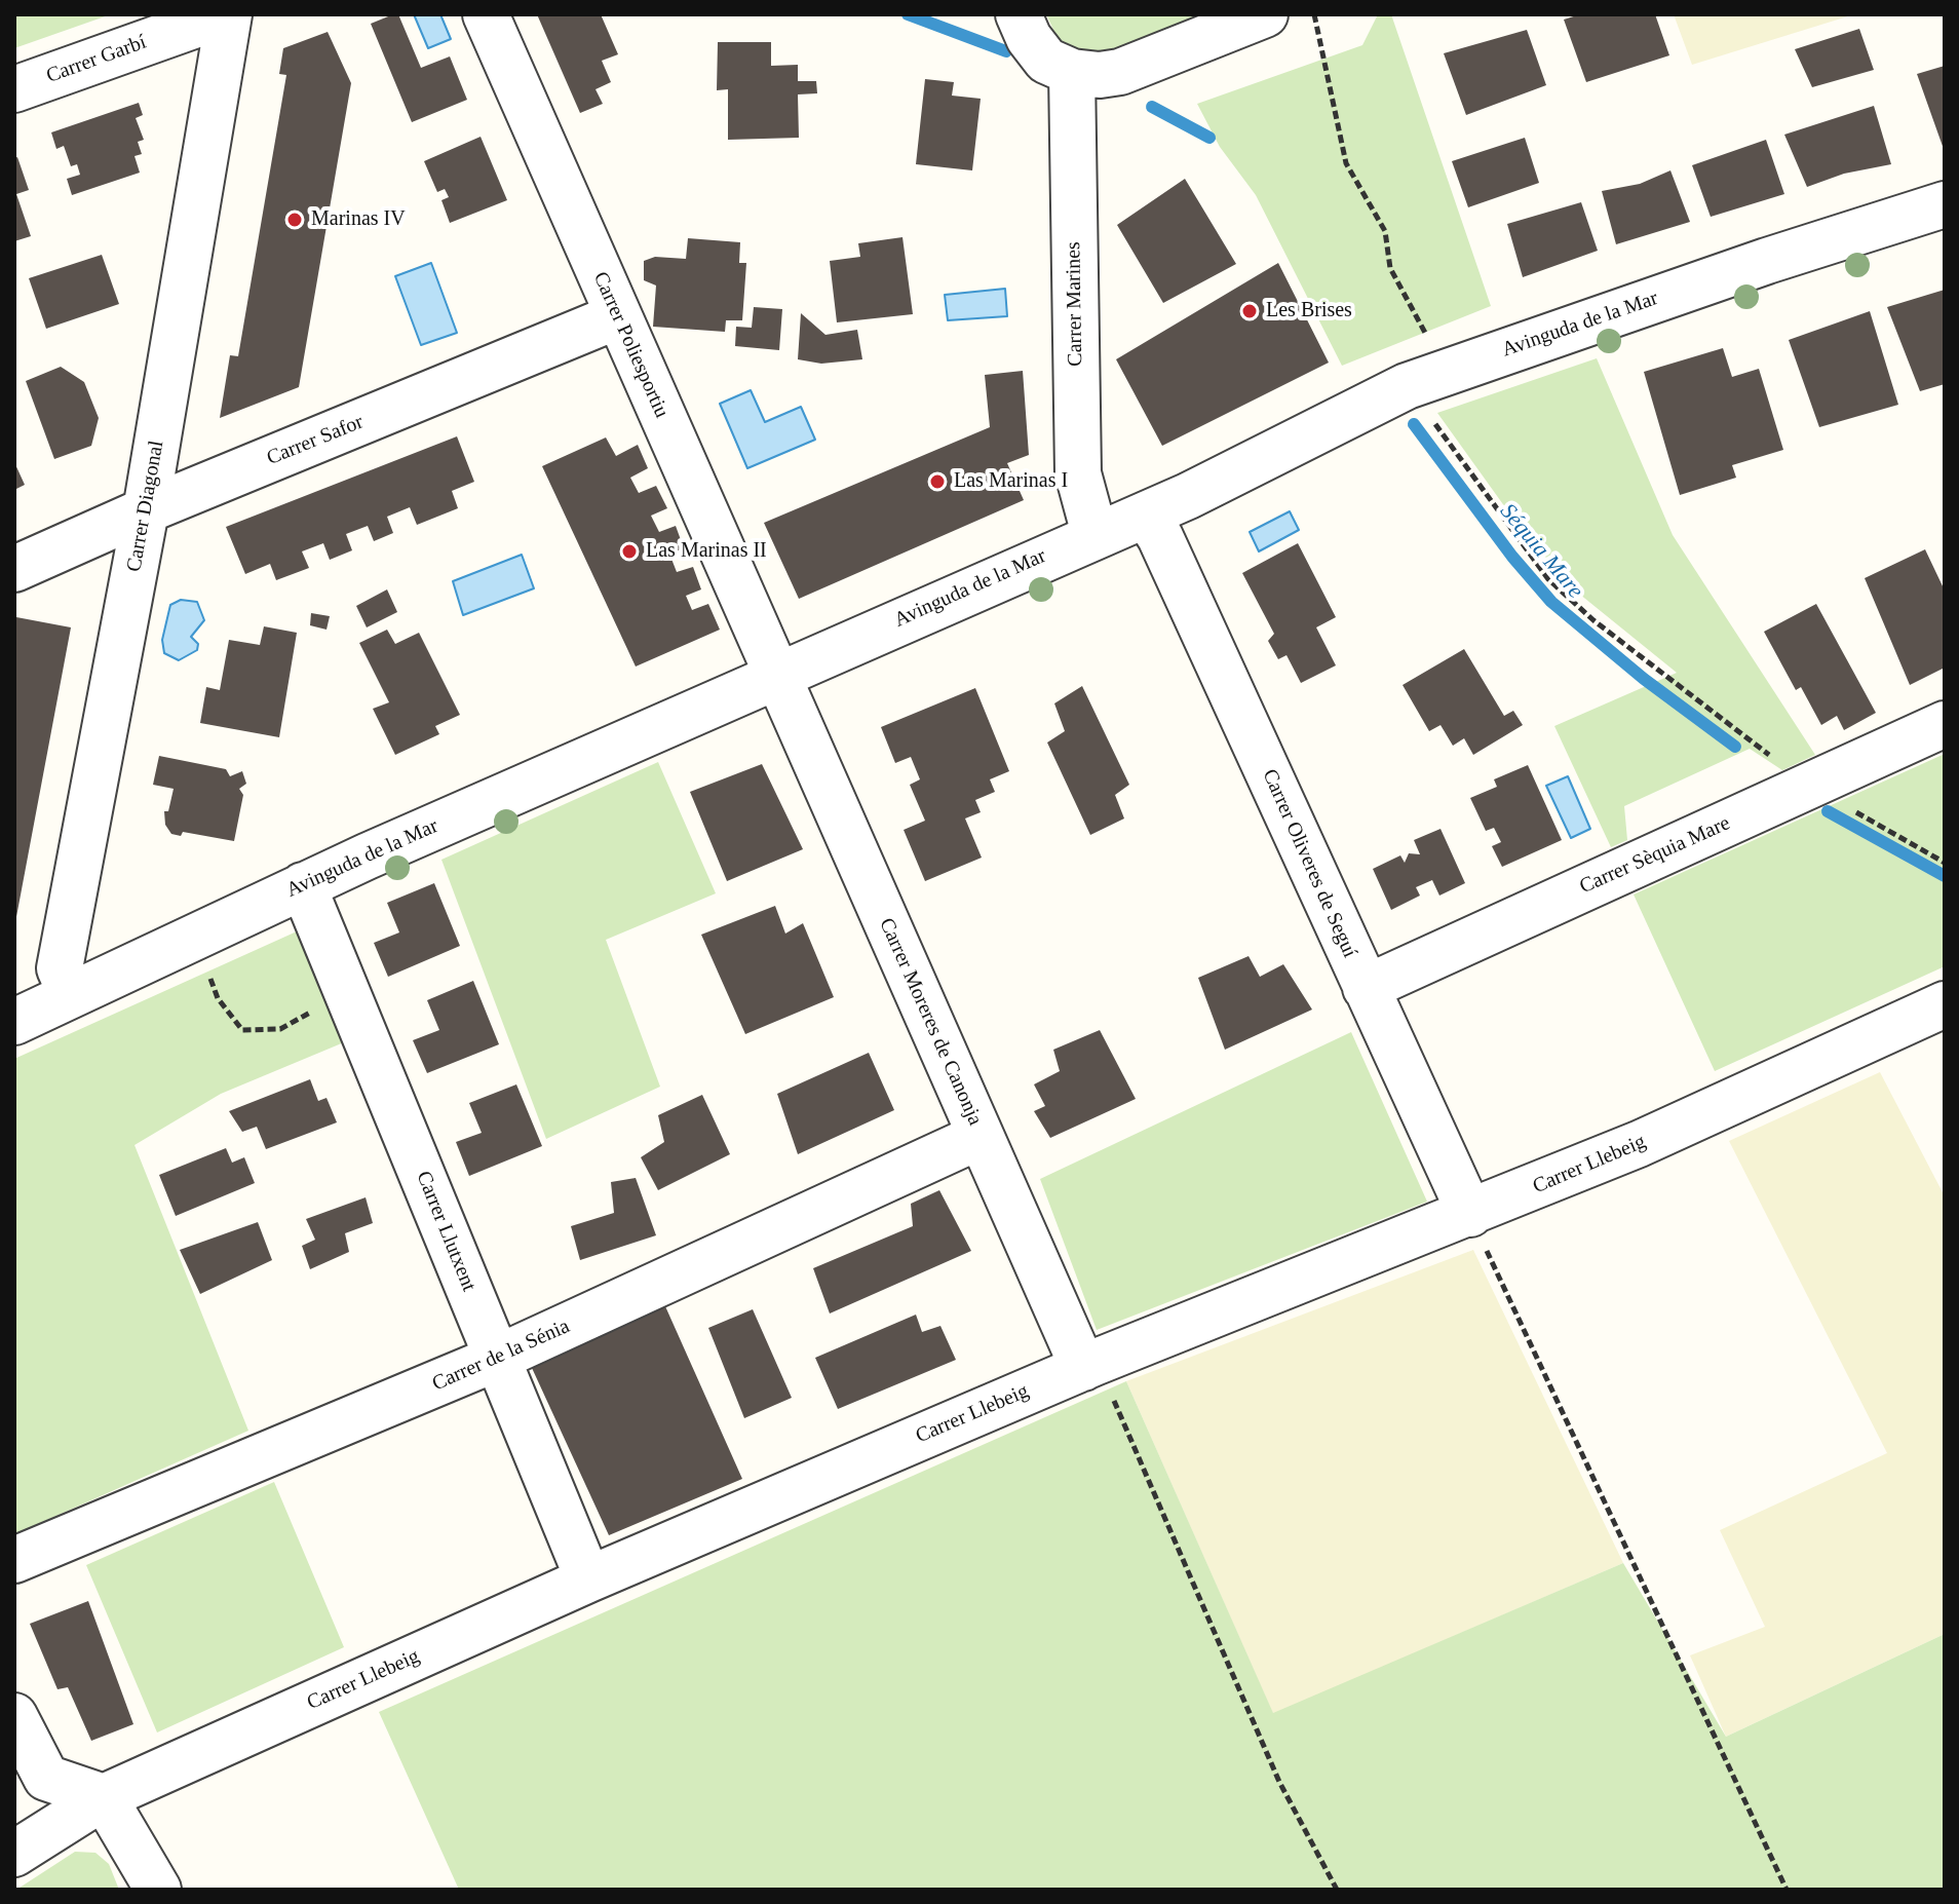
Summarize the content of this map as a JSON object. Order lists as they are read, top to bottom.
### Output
{
  "streets": {
    "street": [
      "Carrer Garbí",
      "Carrer Marines",
      "Avinguda de la Mar",
      "Carrer Poliesportiu",
      "Carrer Safor",
      "Carrer Diagonal",
      "Carrer Sèquia Mare",
      "Carrer Oliveres de Seguí",
      "Carrer Moreres de Canonja",
      "Carrer Llebeig",
      "Carrer Llutxent",
      "Carrer de la Sénia"
    ]
  },
  "crossings": [
    ["Carrer Garbí", "Carrer Diagonal"],
    ["Carrer Marines", "Avinguda de la Mar"],
    ["Avinguda de la Mar", "Carrer Poliesportiu"],
    ["Avinguda de la Mar", "Carrer Diagonal"],
    ["Avinguda de la Mar", "Carrer Oliveres de Seguí"],
    ["Avinguda de la Mar", "Carrer Moreres de Canonja"],
    ["Avinguda de la Mar", "Carrer Llutxent"],
    ["Carrer Poliesportiu", "Carrer Safor"],
    ["Carrer Poliesportiu", "Carrer Moreres de Canonja"],
    ["Carrer Safor", "Carrer Diagonal"],
    ["Carrer Sèquia Mare", "Carrer Oliveres de Seguí"],
    ["Carrer Oliveres de Seguí", "Carrer Llebeig"],
    ["Carrer Moreres de Canonja", "Carrer Llebeig"],
    ["Carrer Moreres de Canonja", "Carrer de la Sénia"],
    ["Carrer Llebeig", "Carrer Llutxent"],
    ["Carrer Llutxent", "Carrer de la Sénia"]
  ],
  "water": ["Séquia Mare"],
  "places": [
    "Marinas IV",
    "Les Brises",
    "Las Marinas I",
    "Las Marinas II"
  ]
}
